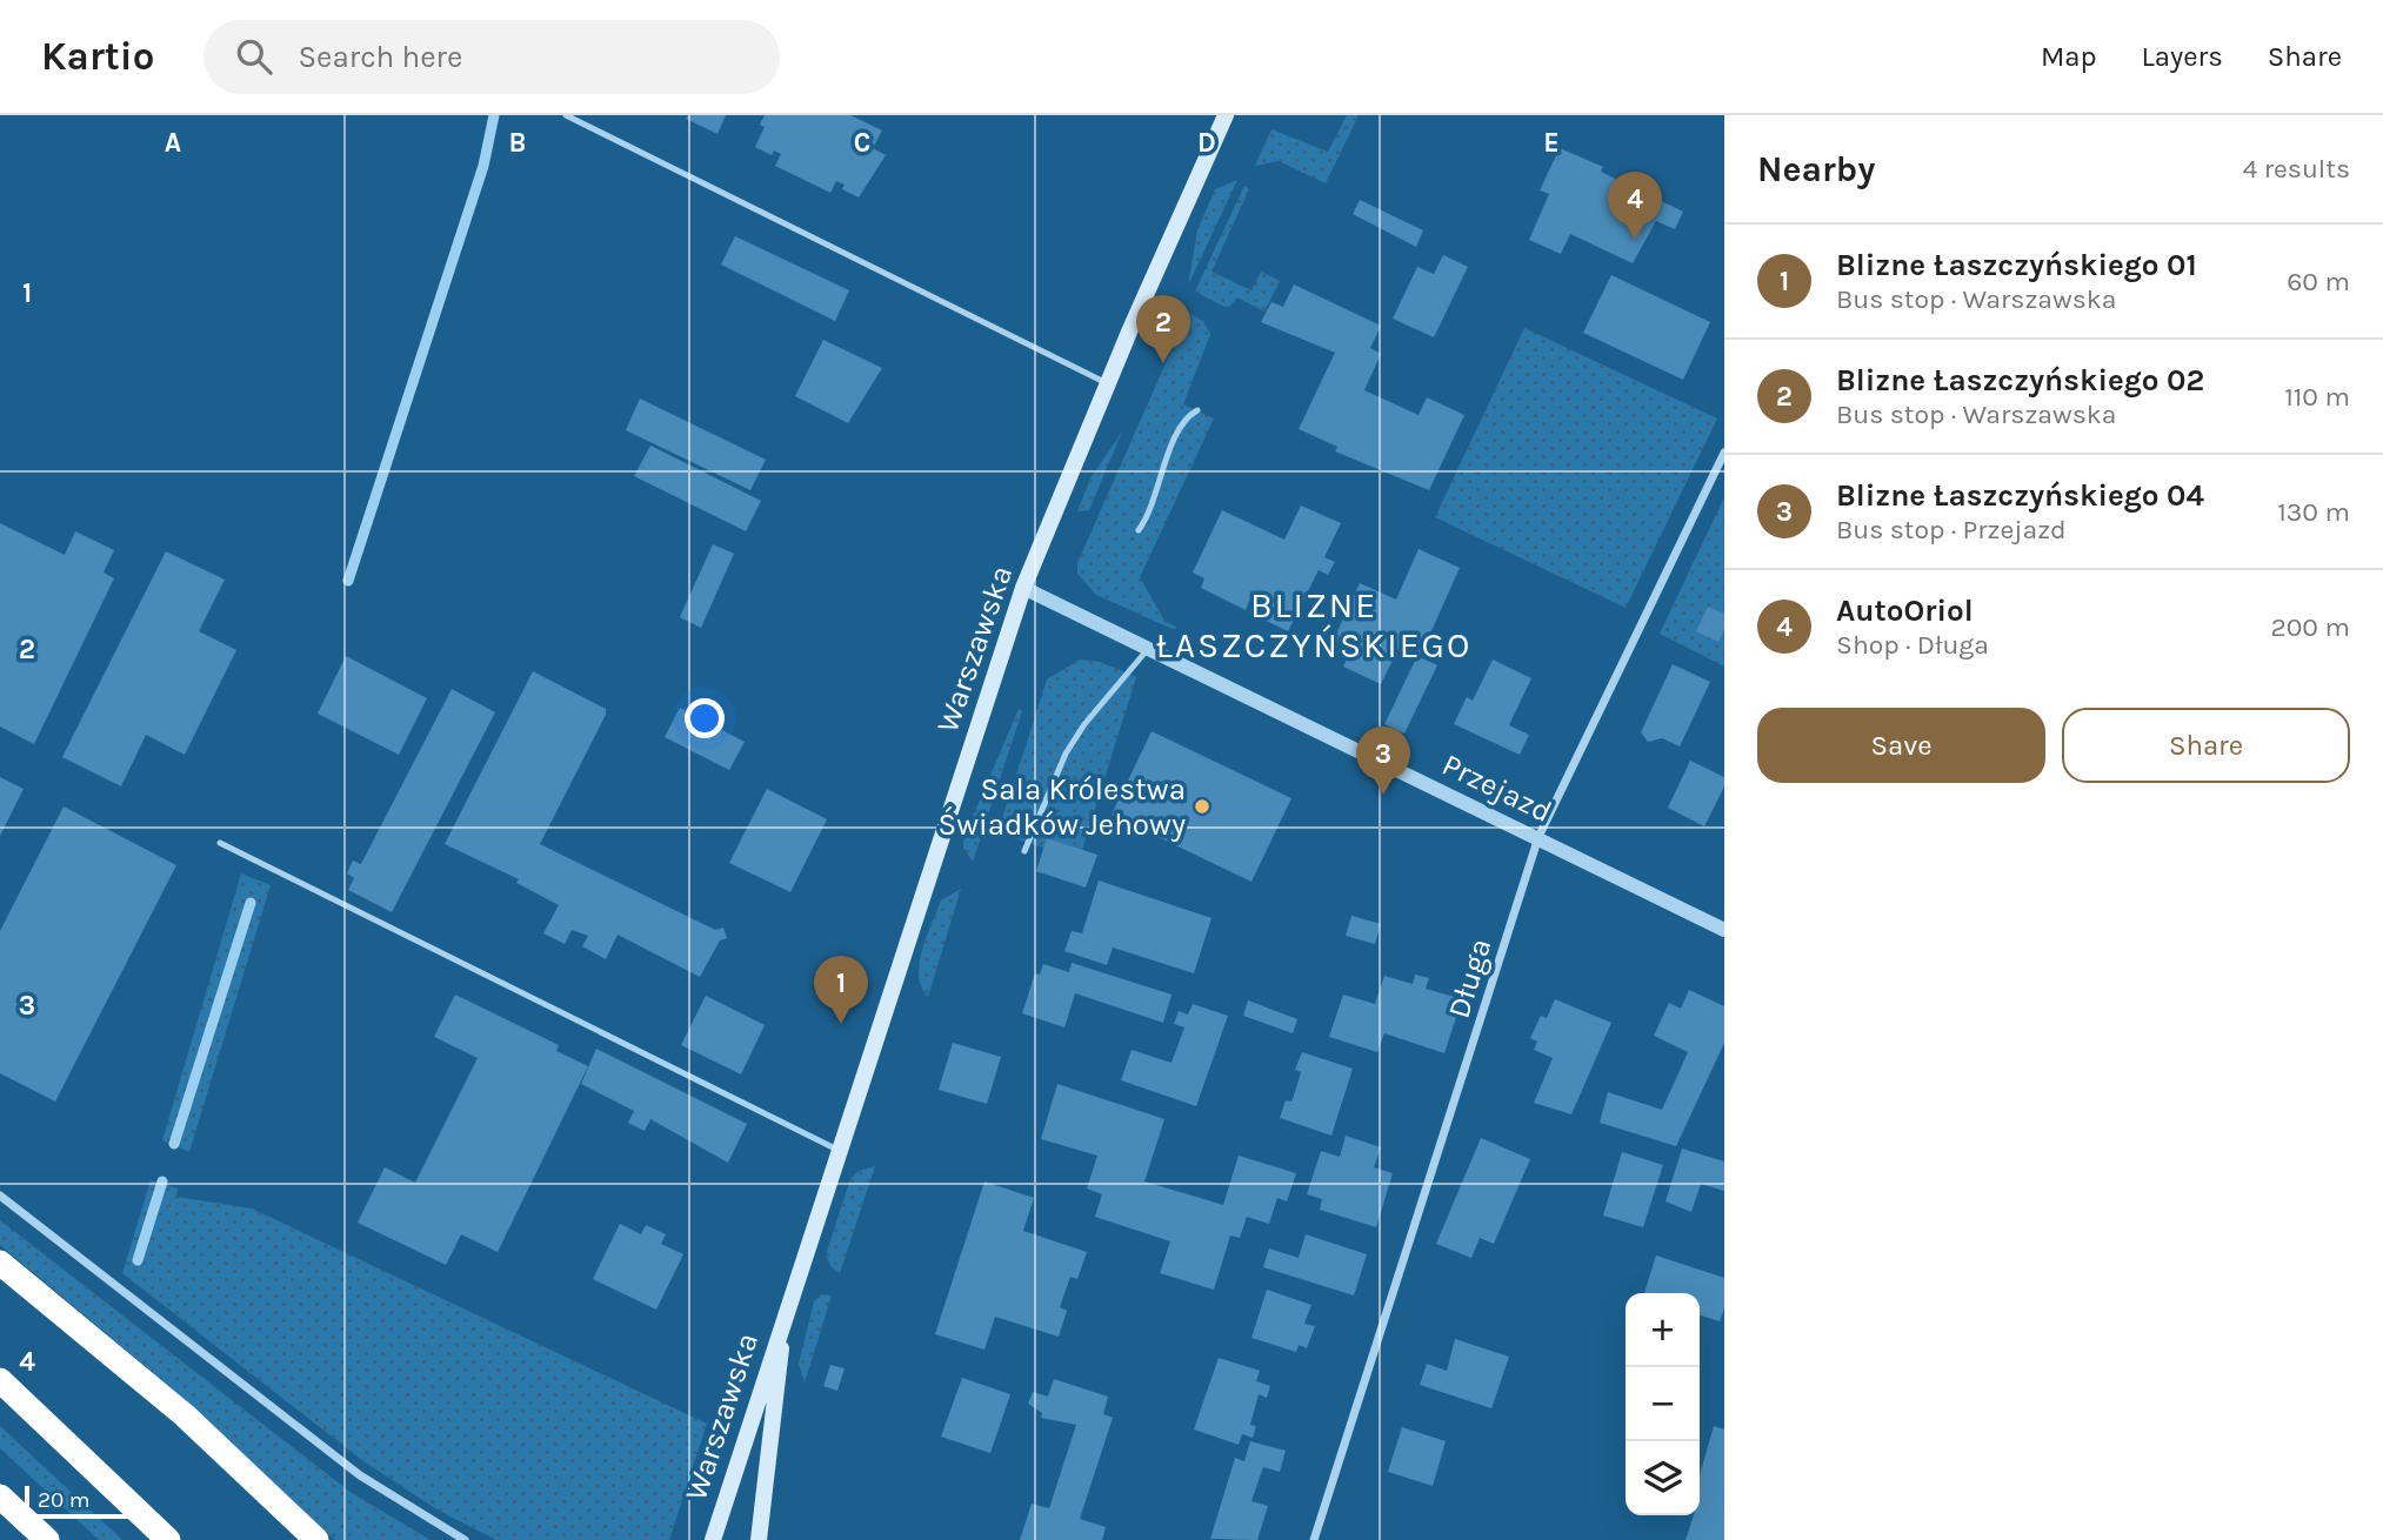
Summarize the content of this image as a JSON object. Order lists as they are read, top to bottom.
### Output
{
  "streets": {
    "main road": ["Warszawska"],
    "street": ["Przejazd", "Długa"]
  },
  "crossings": [
    ["Warszawska", "Przejazd"],
    ["Przejazd", "Długa"]
  ],
  "districts": ["BLIZNE ŁASZCZYŃSKIEGO"],
  "places": ["Sala Królestwa Świadków Jehowy"],
  "scale_bar": "20 m",
  "page": {
    "header": "Kartio",
    "search": "Search here",
    "nav": ["Map", "Layers", "Share"],
    "heading": ["Nearby", "4 results"],
    "pins": [
      "4",
      "2",
      "3",
      "1"
    ],
    "list": [
      {
        "mark": "1",
        "name": "Blizne Łaszczyńskiego 01",
        "note": "Bus stop · Warszawska",
        "value": "60 m"
      },
      {
        "mark": "2",
        "name": "Blizne Łaszczyńskiego 02",
        "note": "Bus stop · Warszawska",
        "value": "110 m"
      },
      {
        "mark": "3",
        "name": "Blizne Łaszczyńskiego 04",
        "note": "Bus stop · Przejazd",
        "value": "130 m"
      },
      {
        "mark": "4",
        "name": "AutoOriol",
        "note": "Shop · Długa",
        "value": "200 m"
      }
    ],
    "buttons": ["Save", "Share"],
    "map_buttons": ["+", "−"],
    "scale": "20 m"
  },
  "grid": {
    "columns": [
      "A",
      "B",
      "C",
      "D",
      "E"
    ],
    "rows": [
      "1",
      "2",
      "3",
      "4"
    ]
  }
}
